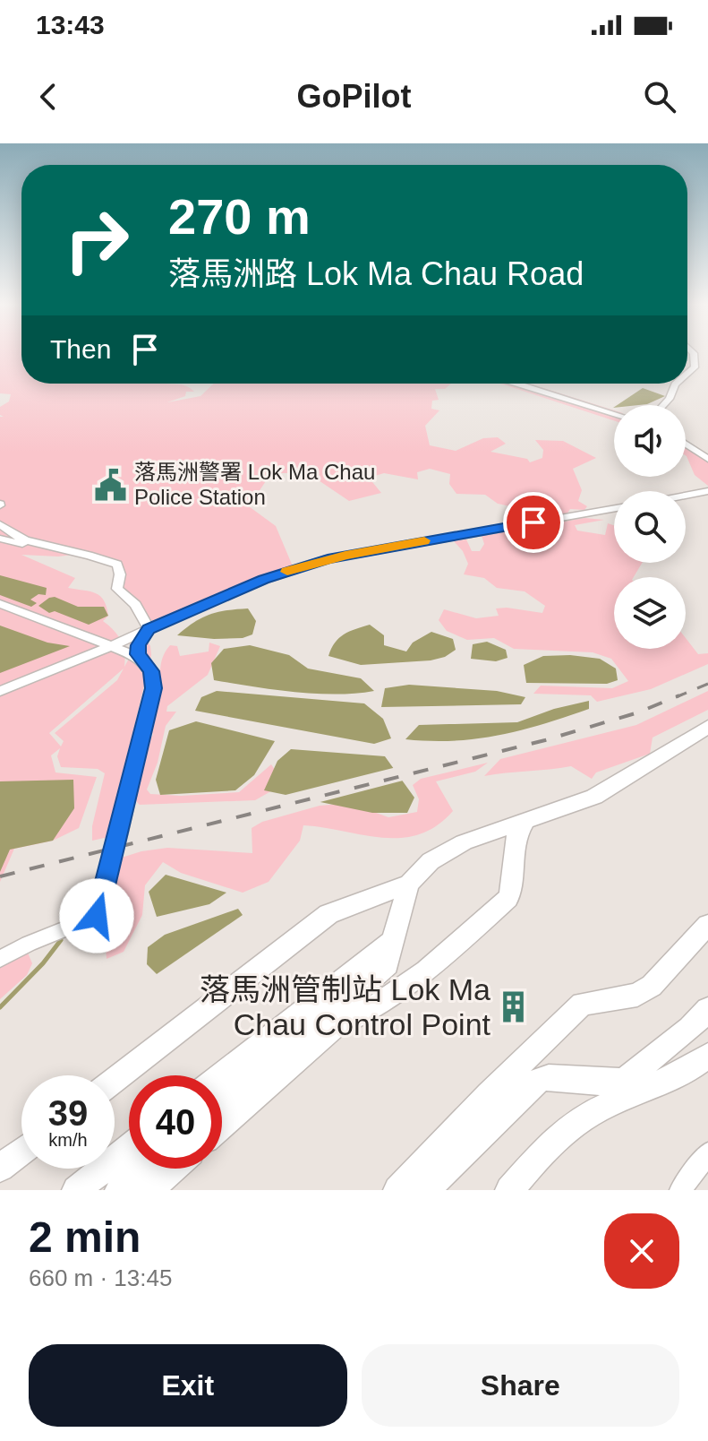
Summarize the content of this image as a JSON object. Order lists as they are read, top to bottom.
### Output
{
  "places": {
    "public building": ["落馬洲警署 Lok Ma Chau Police Station"],
    "building": ["落馬洲管制站 Lok Ma Chau Control Point"]
  },
  "page": {
    "status": "13:43",
    "header": "GoPilot",
    "turn": ["270 m", "落馬洲路 Lok Ma Chau Road"],
    "then": "Then",
    "speed": "39 km/h",
    "limit": "40",
    "heading": ["2 min", "660 m · 13:45"],
    "buttons": ["Exit", "Share"]
  }
}
